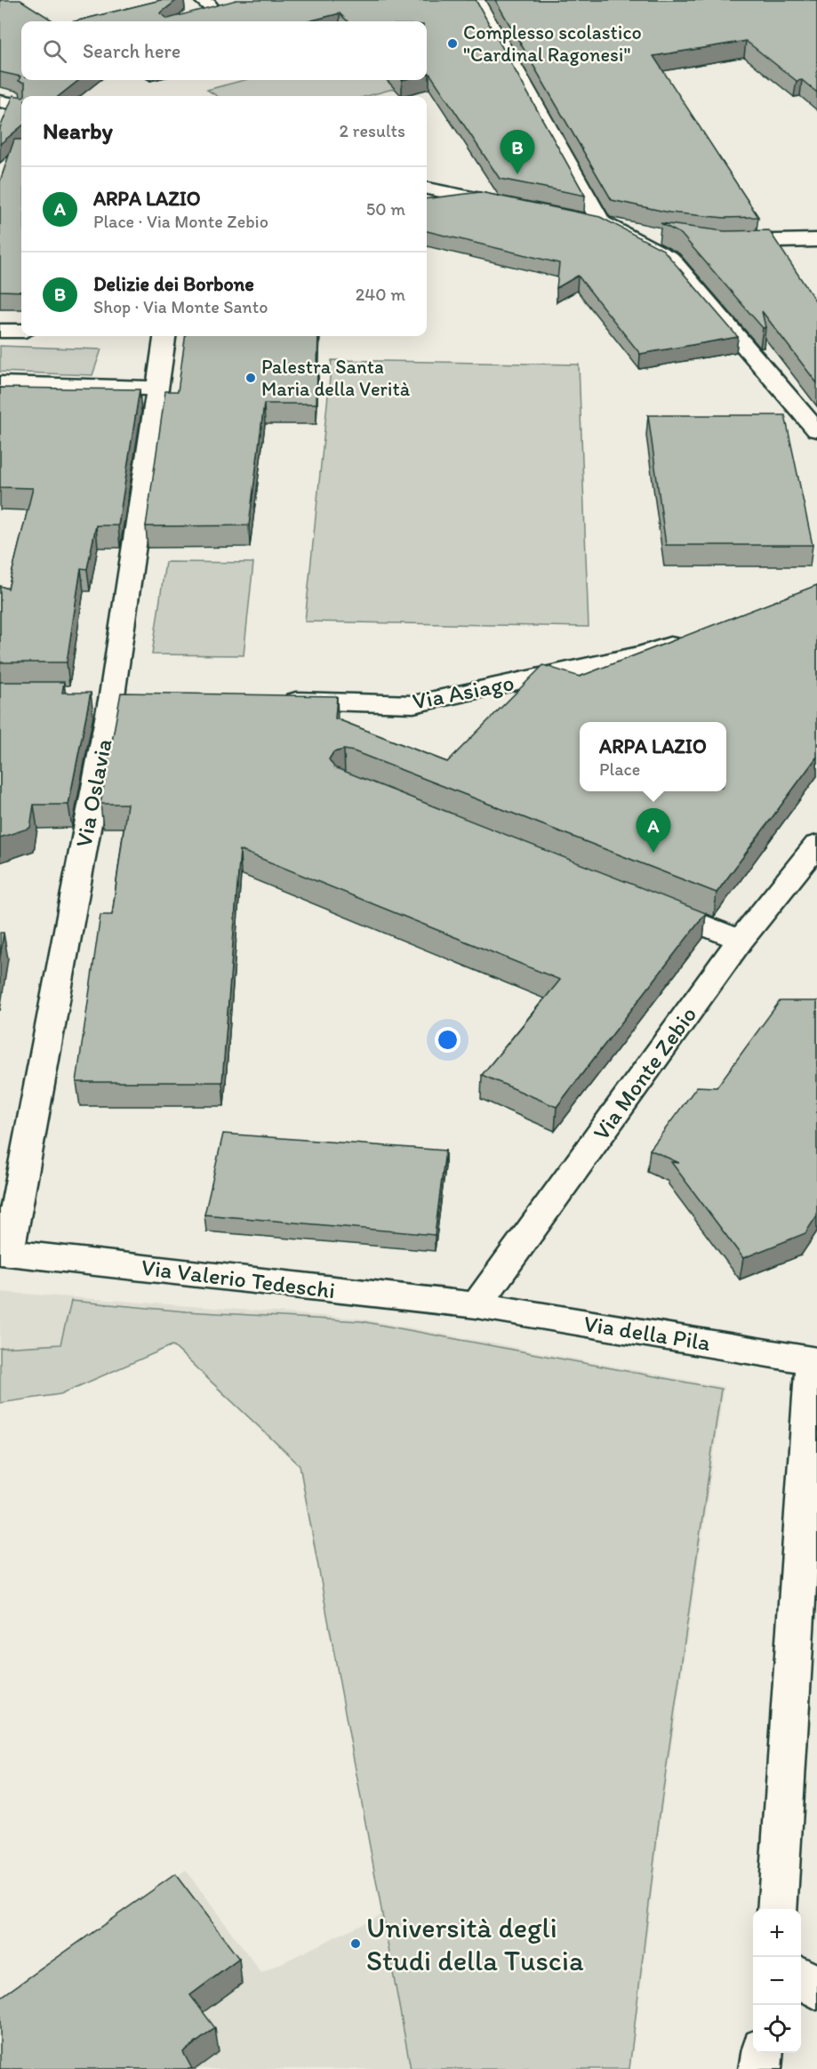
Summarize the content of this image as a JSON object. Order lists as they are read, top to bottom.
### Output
{
  "streets": {
    "street": [
      "Via Asiago",
      "Via Oslavia",
      "Via Monte Zebio",
      "Via Valerio Tedeschi",
      "Via della Pila"
    ]
  },
  "crossings": [
    ["Via Oslavia", "Via Valerio Tedeschi"],
    ["Via Monte Zebio", "Via Valerio Tedeschi"],
    ["Via Monte Zebio", "Via della Pila"],
    ["Via Valerio Tedeschi", "Via della Pila"]
  ],
  "places": ["Complesso scolastico \"Cardinal Ragonesi\"", "Palestra Santa Maria della Verità", "Università degli Studi della Tuscia"],
  "page": {
    "search": "Search here",
    "heading": ["Nearby", "2 results"],
    "pins": ["B", "A"],
    "list": [
      {
        "mark": "A",
        "name": "ARPA LAZIO",
        "note": "Place · Via Monte Zebio",
        "value": "50 m"
      },
      {
        "mark": "B",
        "name": "Delizie dei Borbone",
        "note": "Shop · Via Monte Santo",
        "value": "240 m"
      }
    ],
    "popup": ["ARPA LAZIO", "Place"],
    "map_buttons": ["+", "−"]
  }
}
